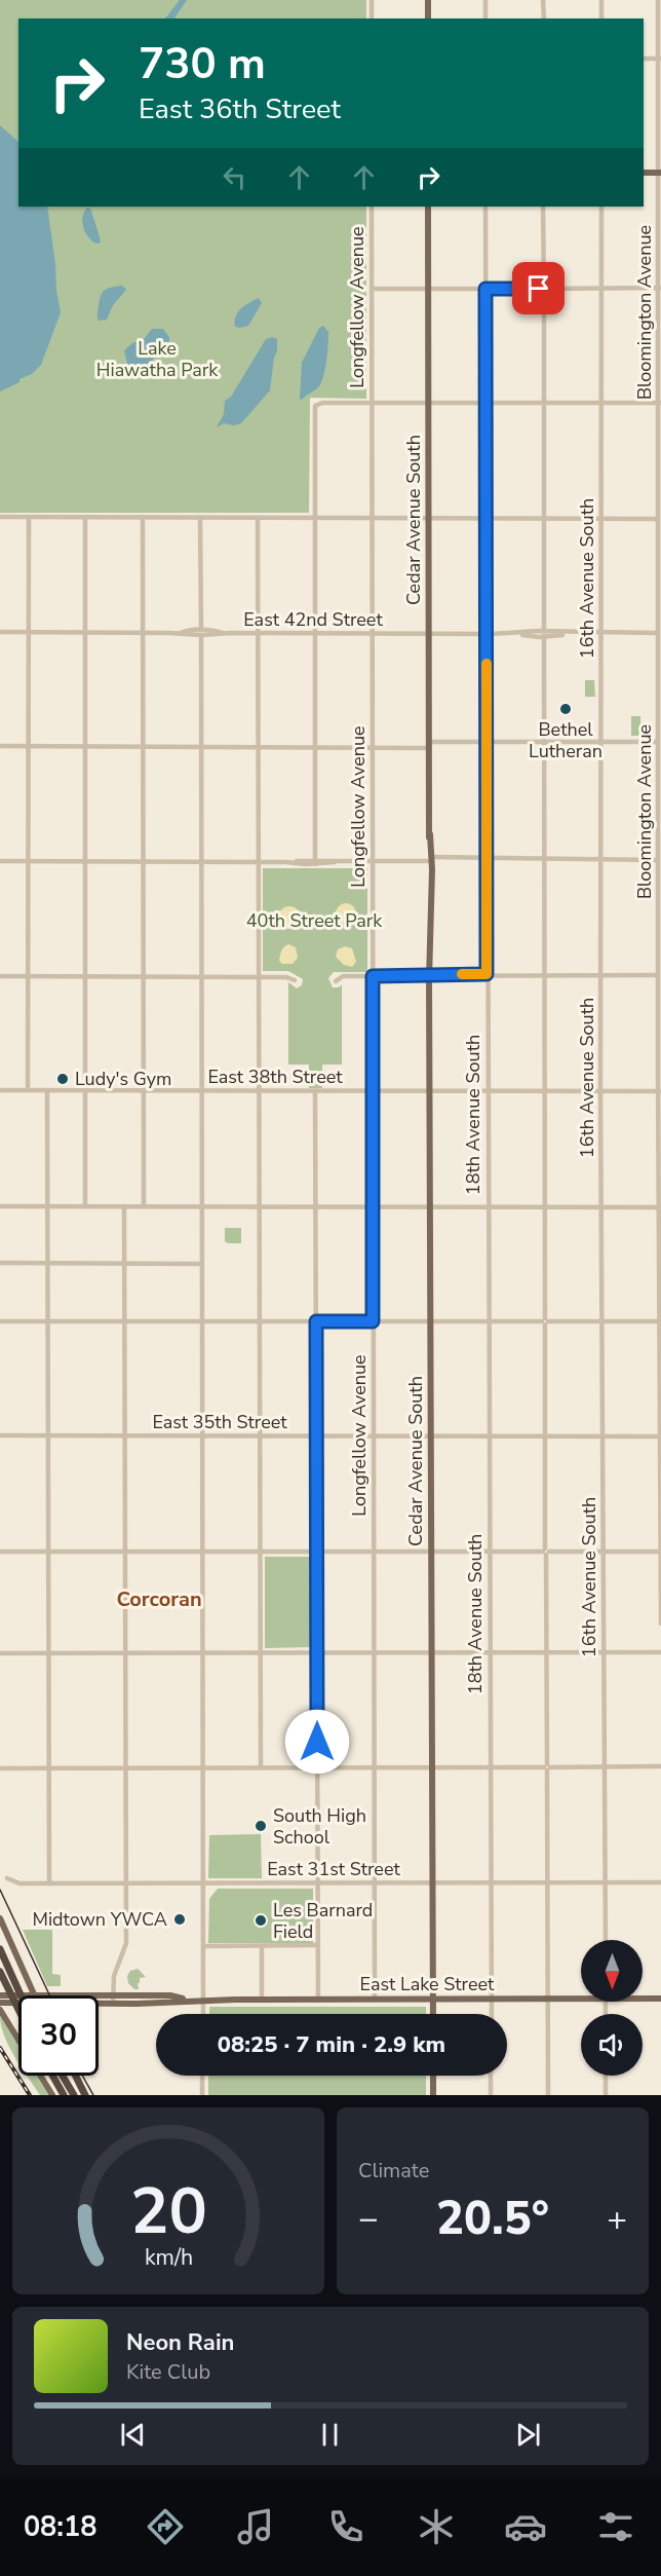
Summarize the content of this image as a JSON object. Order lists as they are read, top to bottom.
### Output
{
  "streets": {
    "main road": ["Cedar Avenue South", "East Lake Street"],
    "street": [
      "Longfellow Avenue",
      "Bloomington Avenue",
      "16th Avenue South",
      "East 42nd Street",
      "East 38th Street",
      "18th Avenue South",
      "East 35th Street",
      "East 31st Street"
    ]
  },
  "crossings": [
    ["Longfellow Avenue", "East 42nd Street"],
    ["Longfellow Avenue", "East 38th Street"],
    ["Longfellow Avenue", "East 35th Street"],
    ["Longfellow Avenue", "East 31st Street"],
    ["Longfellow Avenue", "East Lake Street"],
    ["Bloomington Avenue", "East 42nd Street"],
    ["Bloomington Avenue", "East 38th Street"],
    ["Bloomington Avenue", "East 35th Street"],
    ["Cedar Avenue South", "East 42nd Street"],
    ["Cedar Avenue South", "East 38th Street"],
    ["Cedar Avenue South", "East 35th Street"],
    ["Cedar Avenue South", "East 31st Street"],
    ["Cedar Avenue South", "East Lake Street"],
    ["16th Avenue South", "East 42nd Street"],
    ["16th Avenue South", "East 38th Street"],
    ["16th Avenue South", "East 35th Street"],
    ["16th Avenue South", "East 31st Street"],
    ["East 42nd Street", "18th Avenue South"],
    ["East 38th Street", "18th Avenue South"],
    ["18th Avenue South", "East 35th Street"],
    ["18th Avenue South", "East 31st Street"],
    ["18th Avenue South", "East Lake Street"]
  ],
  "districts": ["Corcoran"],
  "parks": ["Lake Hiawatha Park", "40th Street Park"],
  "places": [
    "Bethel Lutheran",
    "Ludy's Gym",
    "South High School",
    "Midtown YWCA",
    "Les Barnard Field"
  ],
  "north": "bottom",
  "page": {
    "turn": ["730 m", "East 36th Street"],
    "limit": "30",
    "trip": "08:25 · 7 min · 2.9 km",
    "tile": "Climate",
    "heat": ["−", "20.5°", "+"],
    "song": ["Neon Rain", "Kite Club"],
    "tabs": "08:18",
    "gauge": ["20", "km/h"]
  }
}
